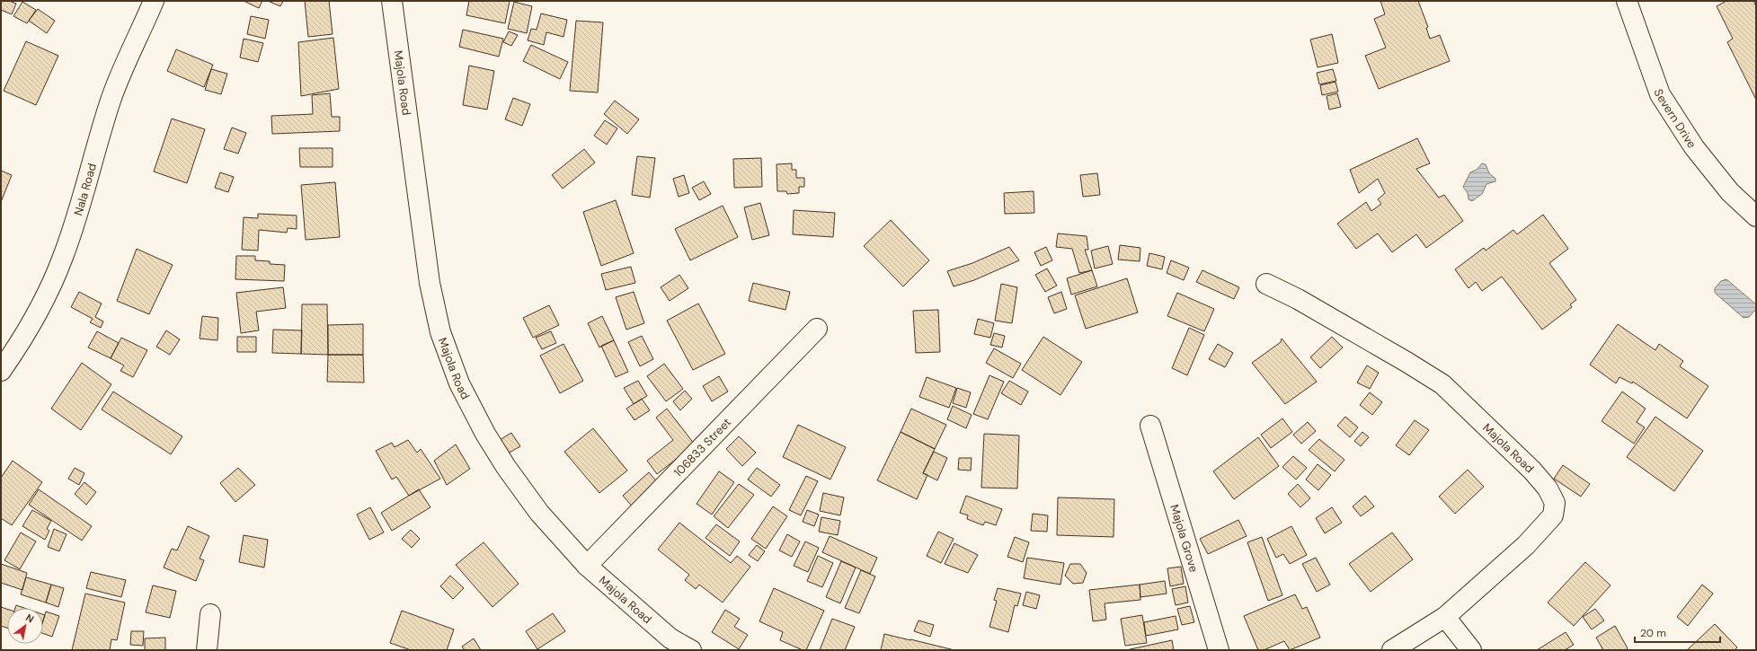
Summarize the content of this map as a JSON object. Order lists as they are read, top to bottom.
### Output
{
  "streets": {
    "street": [
      "Majola Road",
      "Severn Drive",
      "Nala Road",
      "106833 Street",
      "Majola Grove"
    ]
  },
  "crossings": [
    ["Majola Road", "106833 Street"]
  ],
  "scale_bar": "20 m",
  "north": "top right"
}
